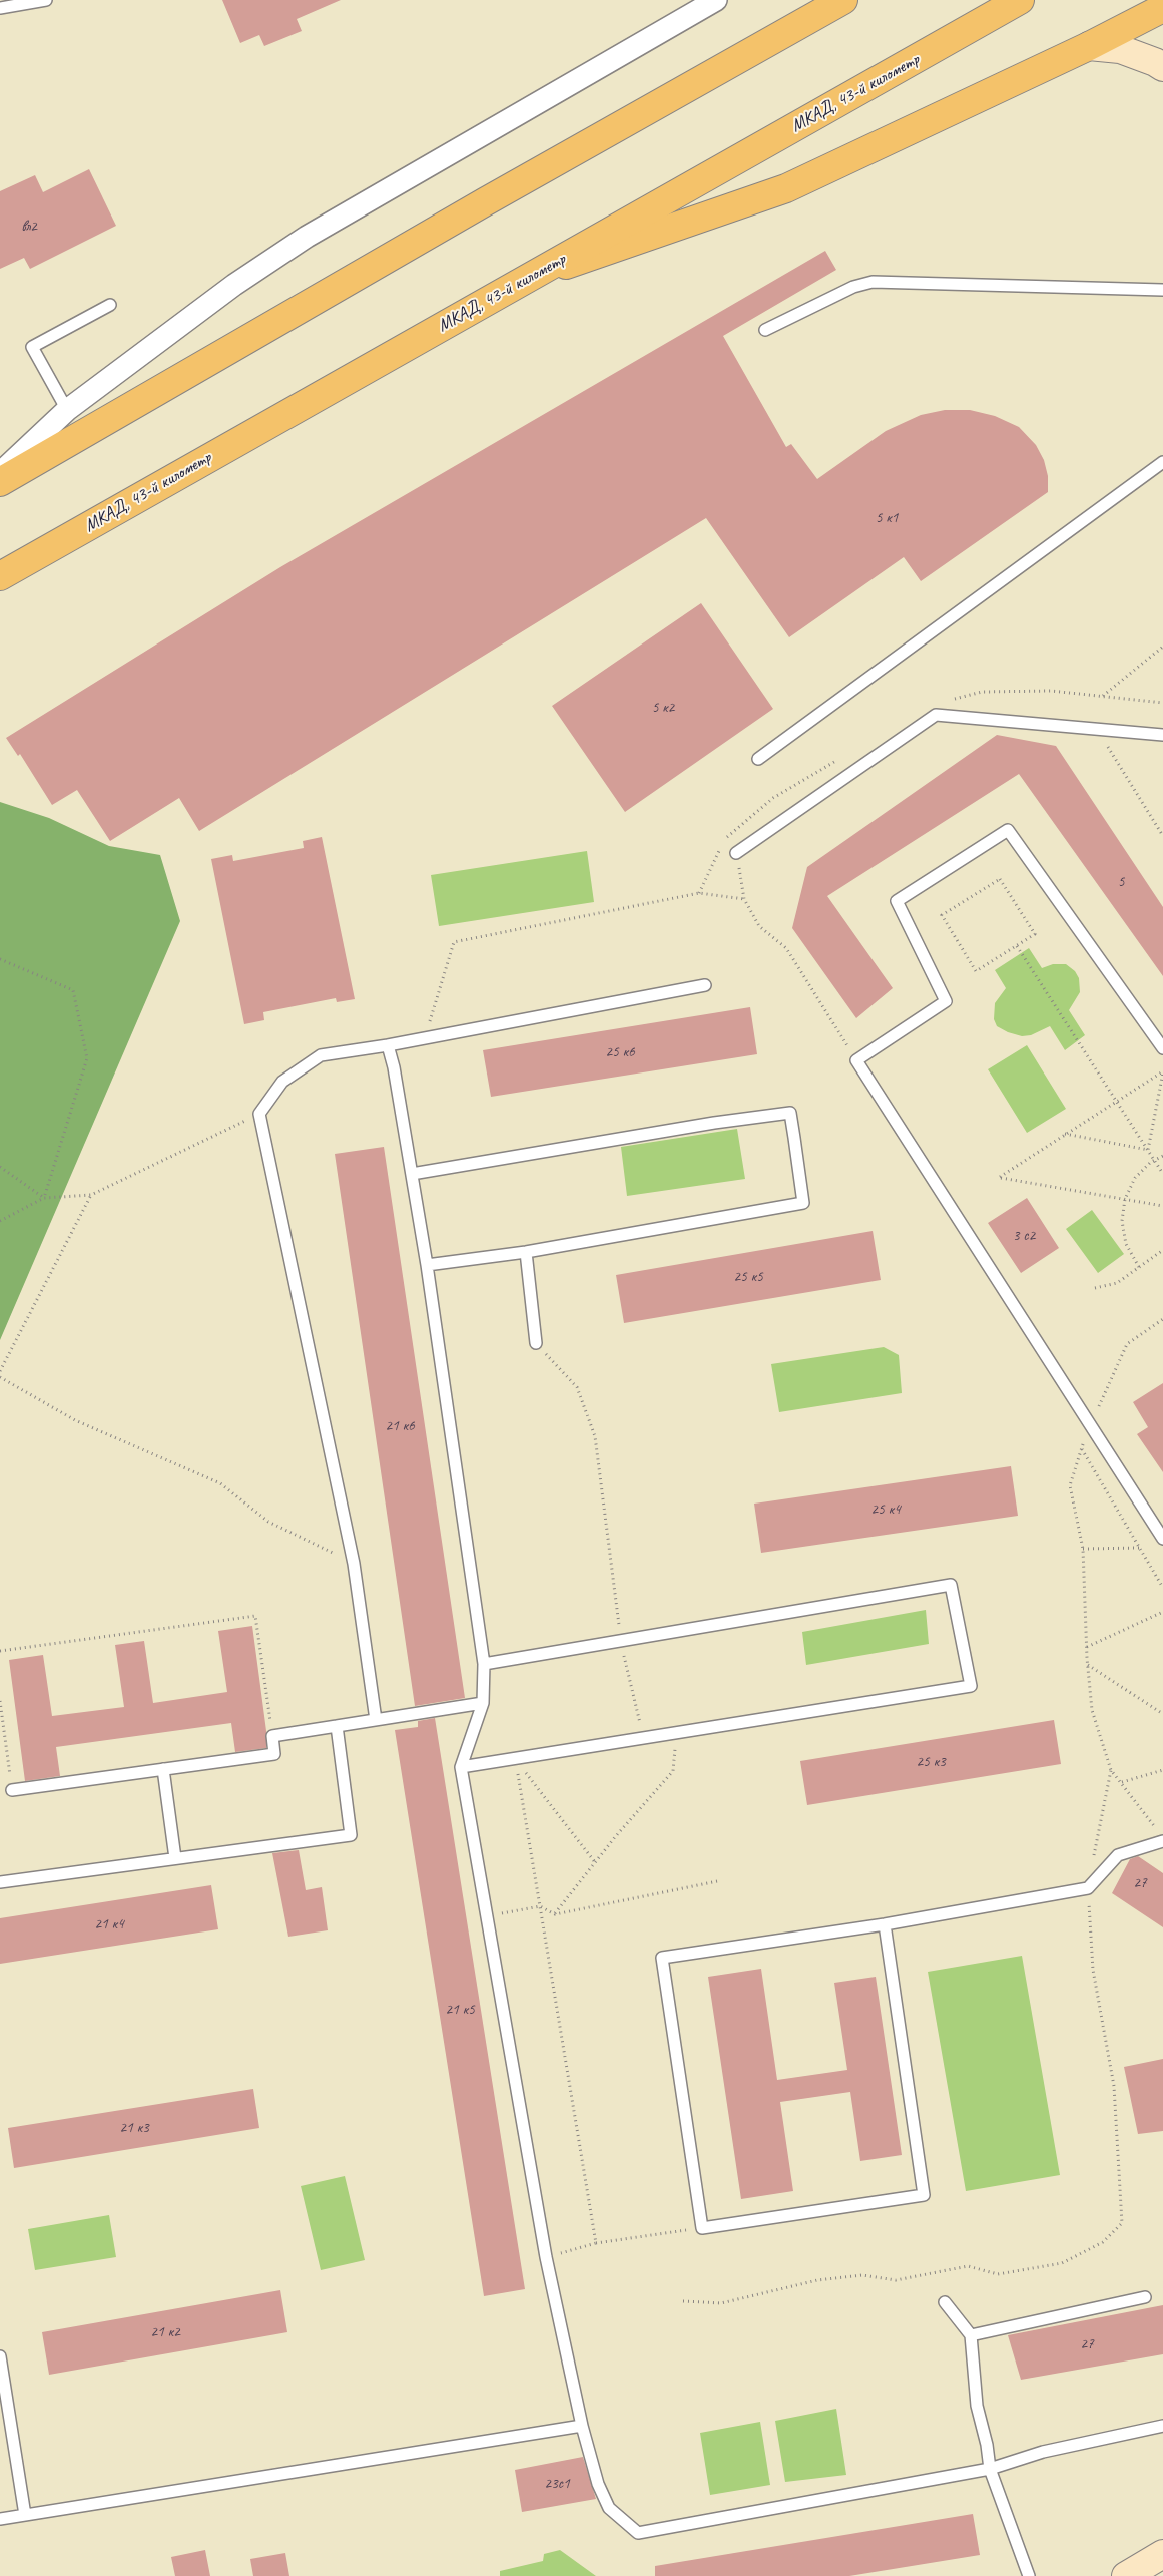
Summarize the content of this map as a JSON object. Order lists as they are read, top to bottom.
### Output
{
  "streets": {
    "main road": ["МКАД, 43-й километр"]
  },
  "house_numbers": [
    "вл2",
    "5 к1",
    "5 к2",
    "5",
    "25 к6",
    "3 с2",
    "25 к5",
    "21 к6",
    "25 к4",
    "25 к3",
    "27",
    "21 к4",
    "21 к5",
    "21 к3",
    "21 к2",
    "27",
    "23с1"
  ]
}
